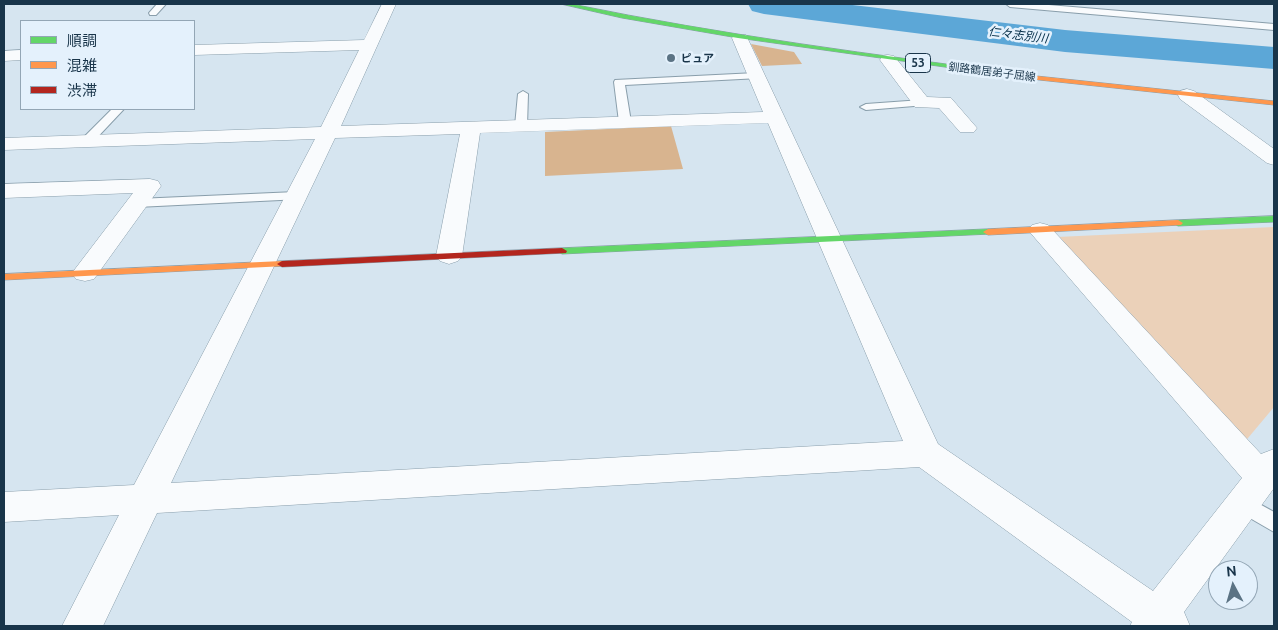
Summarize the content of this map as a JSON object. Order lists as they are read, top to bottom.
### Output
{
  "streets": {
    "street": ["53", "釧路鶴居弟子屈線"]
  },
  "water": ["仁々志別川"],
  "places": ["ピュア"],
  "legend": ["順調", "混雑", "渋滞"],
  "north": "top"
}
